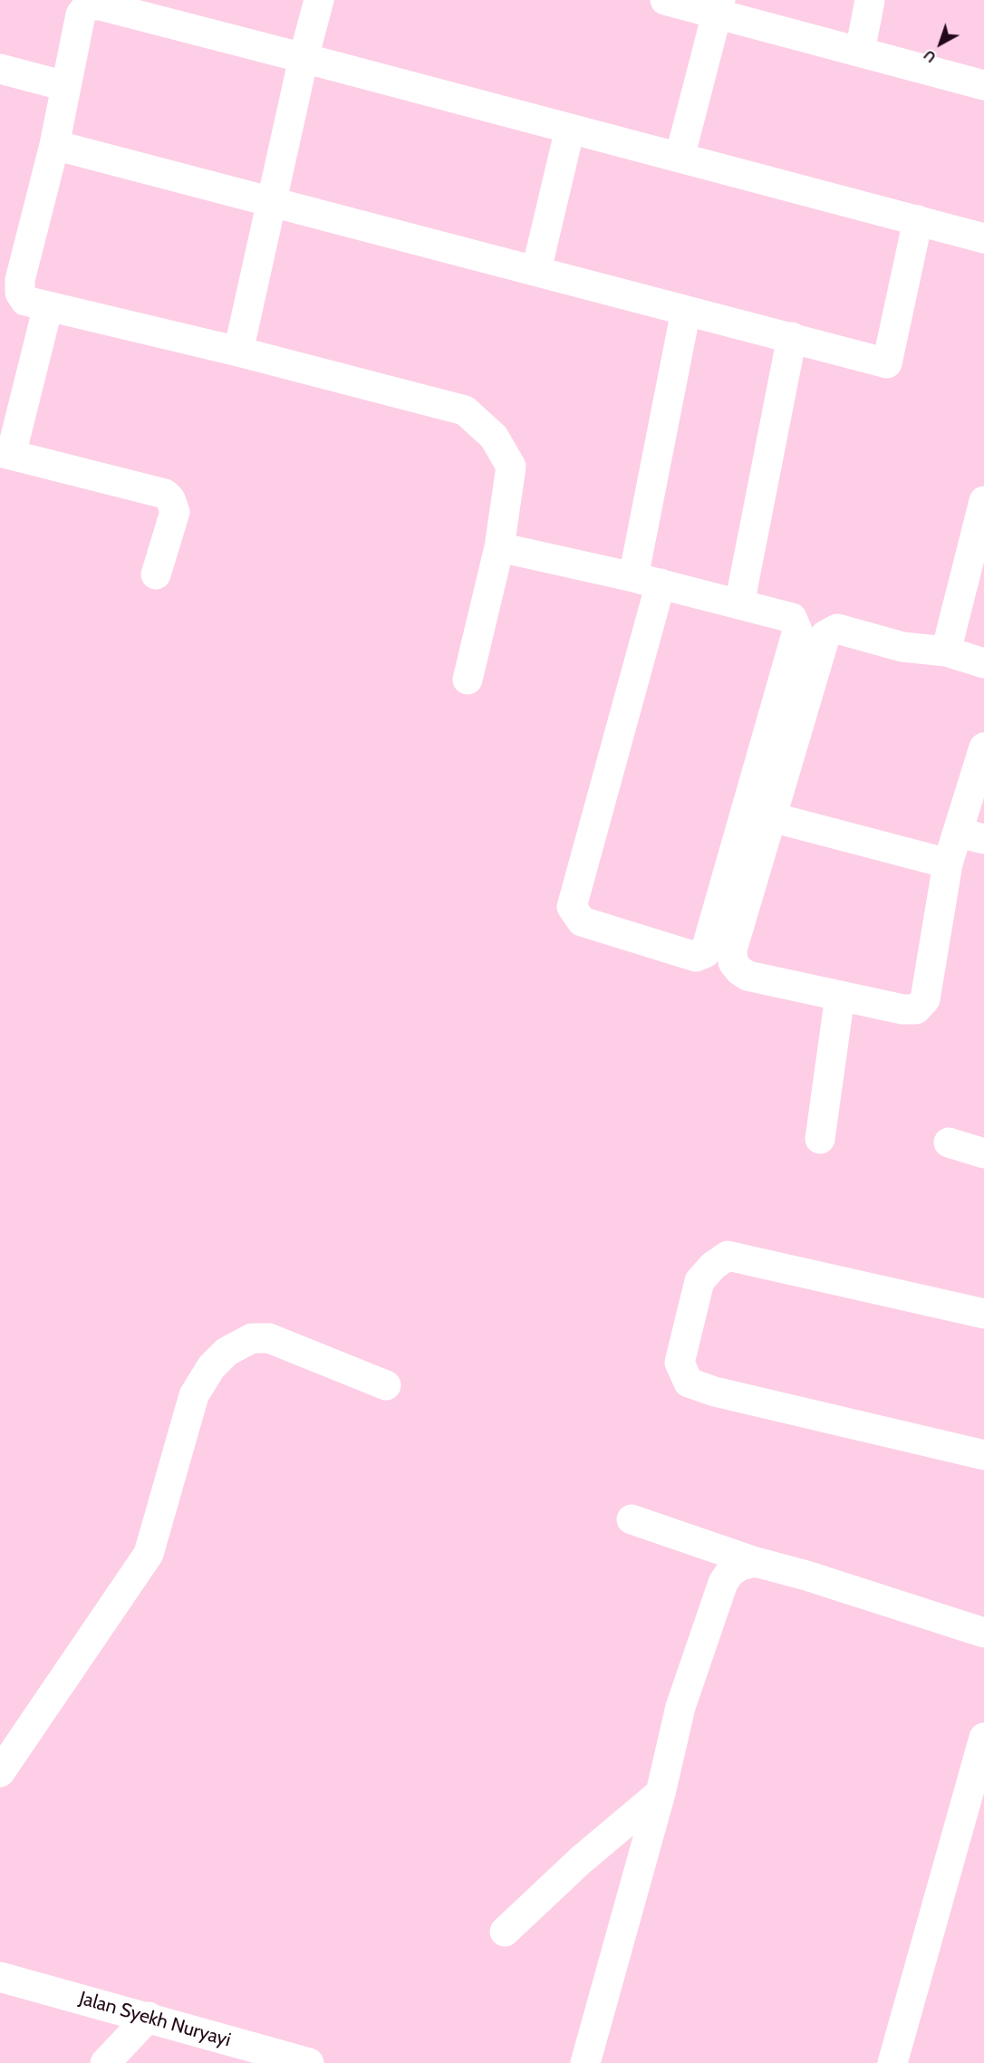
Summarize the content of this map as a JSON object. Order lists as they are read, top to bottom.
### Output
{
  "streets": {
    "street": ["Jalan Syekh Nuryayi"]
  },
  "north": "bottom left"
}
